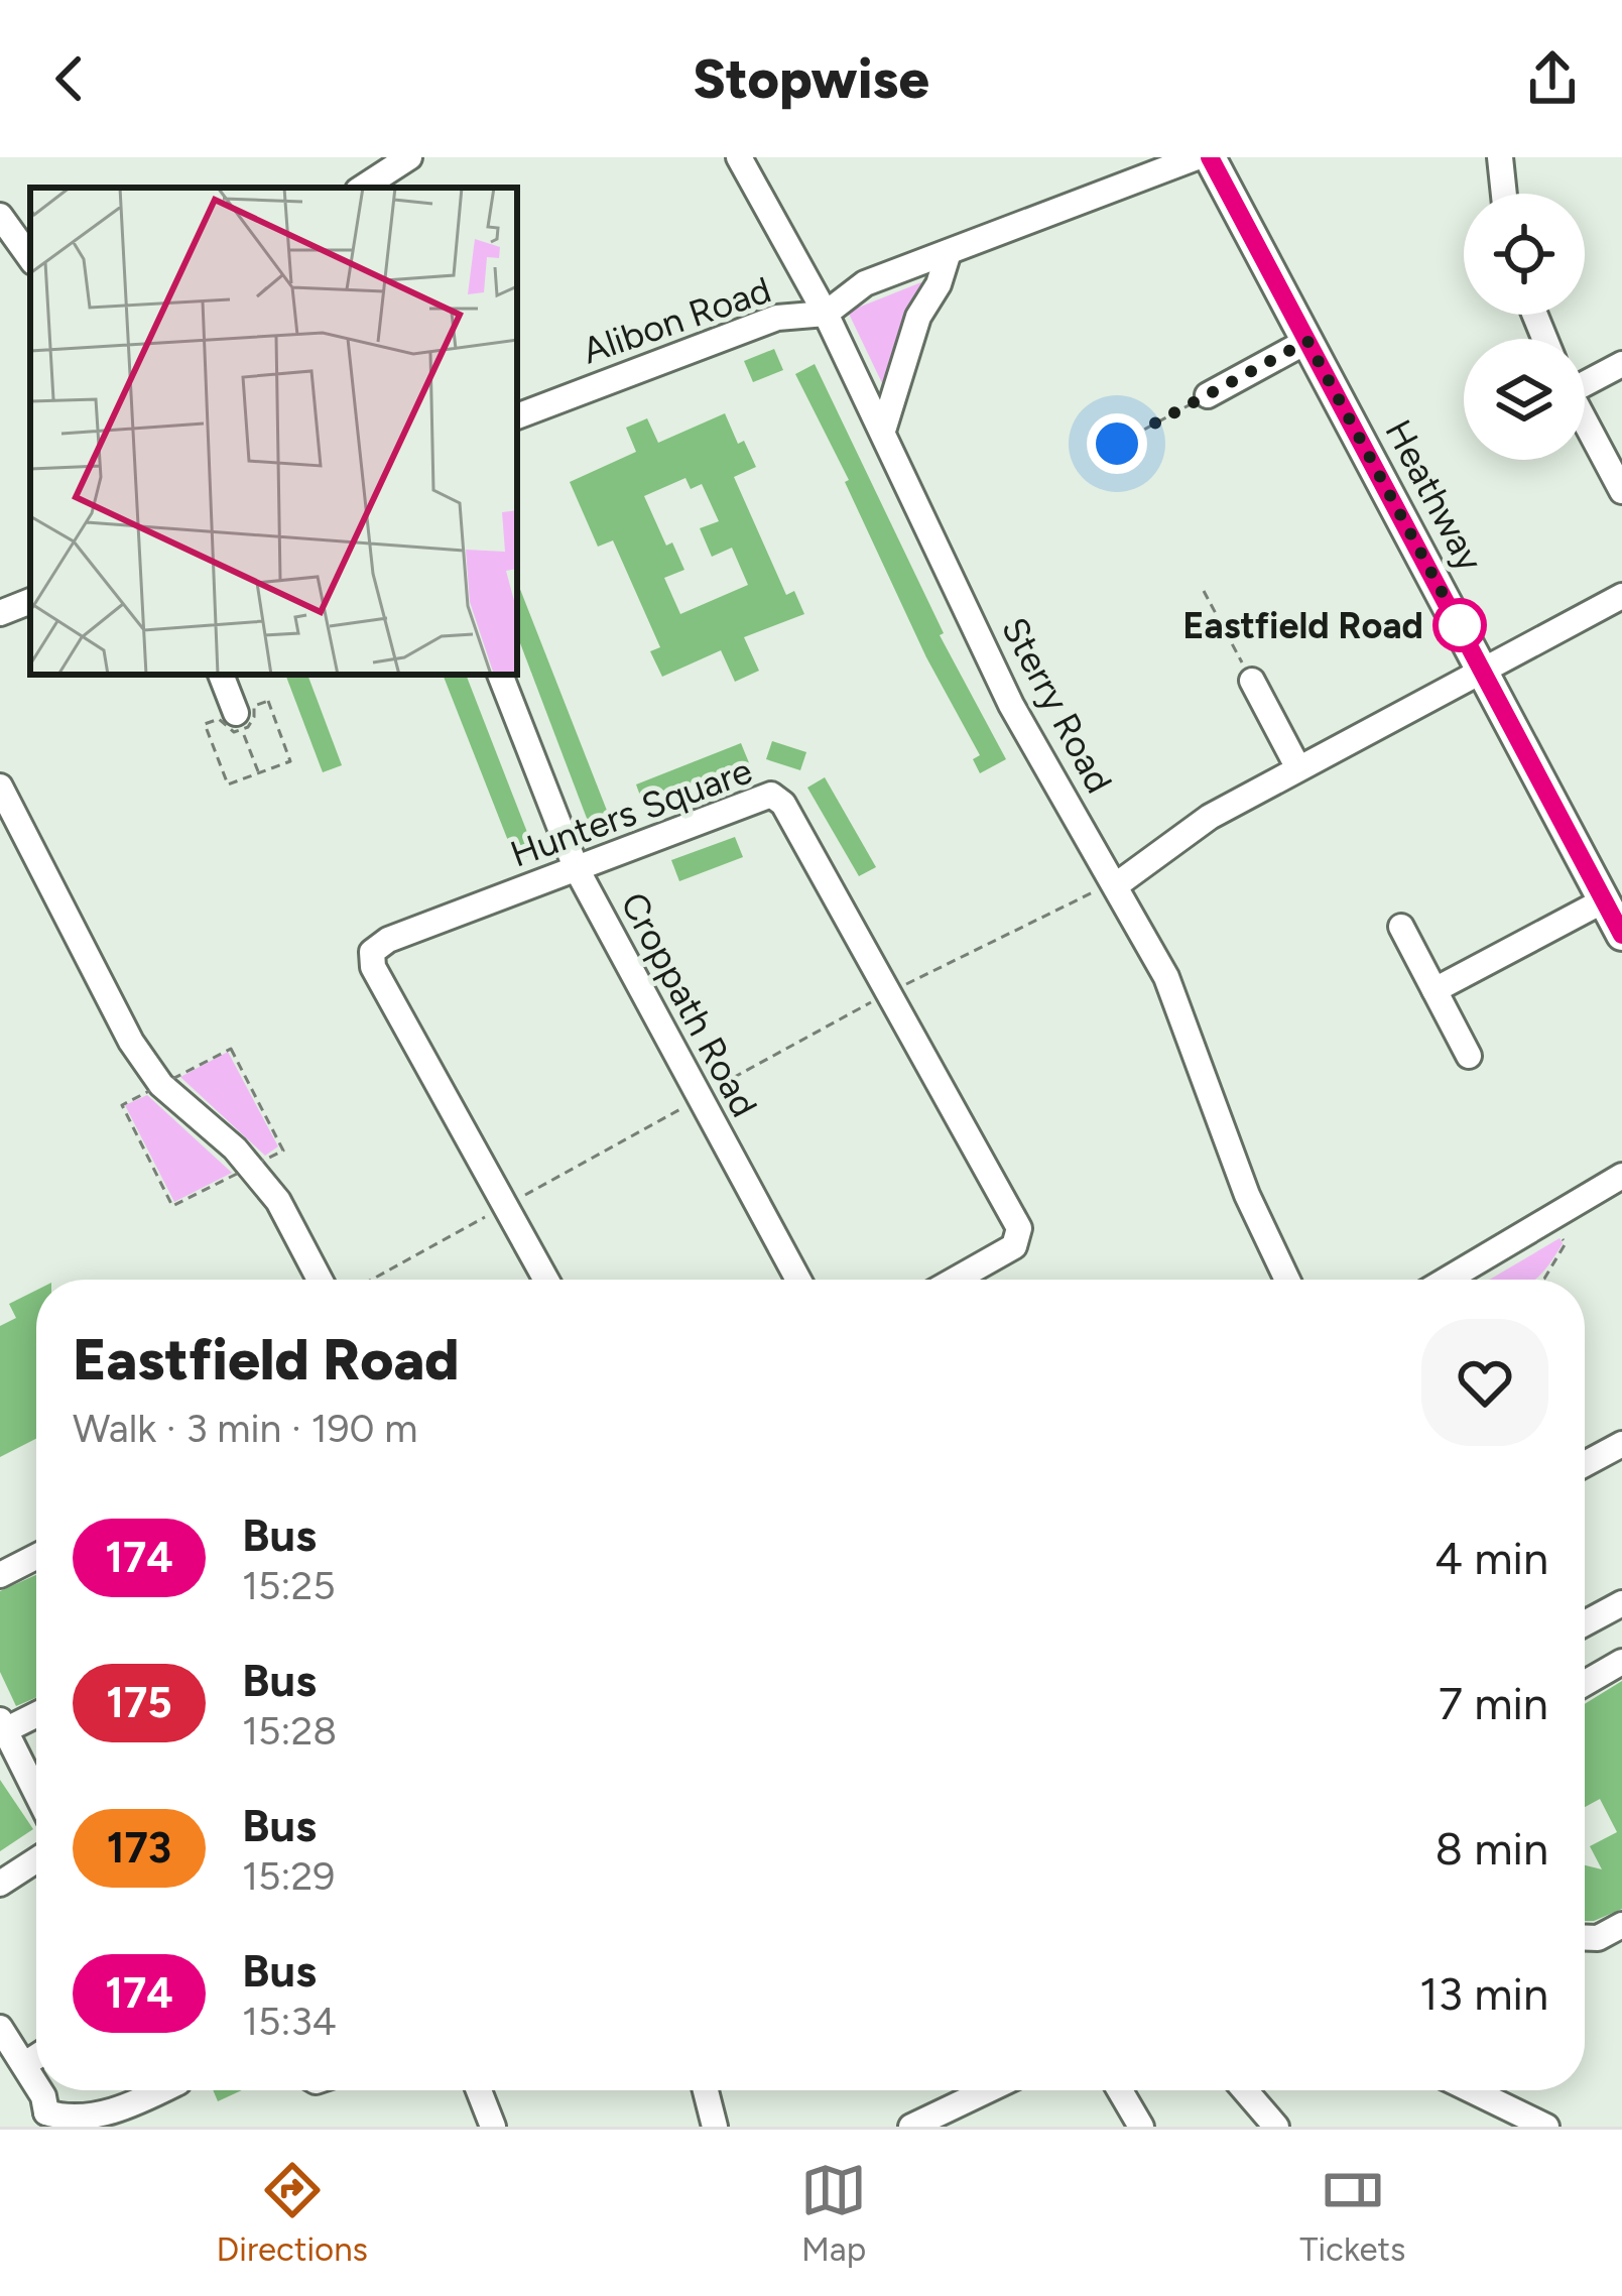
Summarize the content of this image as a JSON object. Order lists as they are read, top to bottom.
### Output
{
  "streets": {
    "main road": ["Heathway"],
    "street": [
      "Alibon Road",
      "Sterry Road",
      "Hunters Square",
      "Croppath Road"
    ]
  },
  "crossings": [
    ["Alibon Road", "Sterry Road"],
    ["Hunters Square", "Croppath Road"]
  ],
  "places": ["Eastfield Road"],
  "lines": ["bus line 174"],
  "page": {
    "header": "Stopwise",
    "heading": ["Eastfield Road", "Walk · 3 min · 190 m"],
    "list": [
      {
        "mark": "174",
        "name": "Bus",
        "note": "15:25",
        "value": "4 min"
      },
      {
        "mark": "175",
        "name": "Bus",
        "note": "15:28",
        "value": "7 min"
      },
      {
        "mark": "173",
        "name": "Bus",
        "note": "15:29",
        "value": "8 min"
      },
      {
        "mark": "174",
        "name": "Bus",
        "note": "15:34",
        "value": "13 min"
      }
    ],
    "tabs": ["Directions", "Map", "Tickets"]
  }
}
